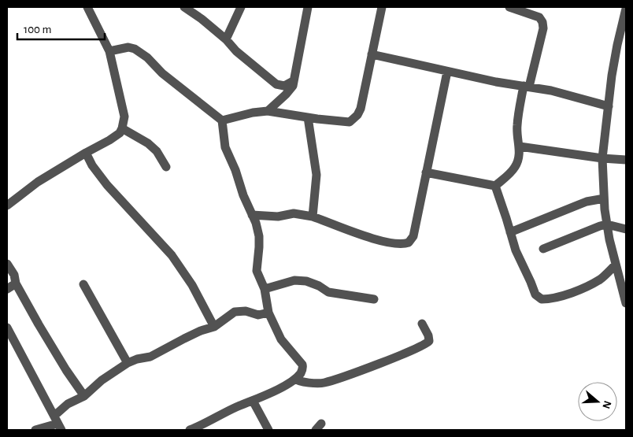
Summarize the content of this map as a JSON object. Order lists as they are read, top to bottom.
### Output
{
  "scale_bar": "100 m",
  "north": "right"
}
